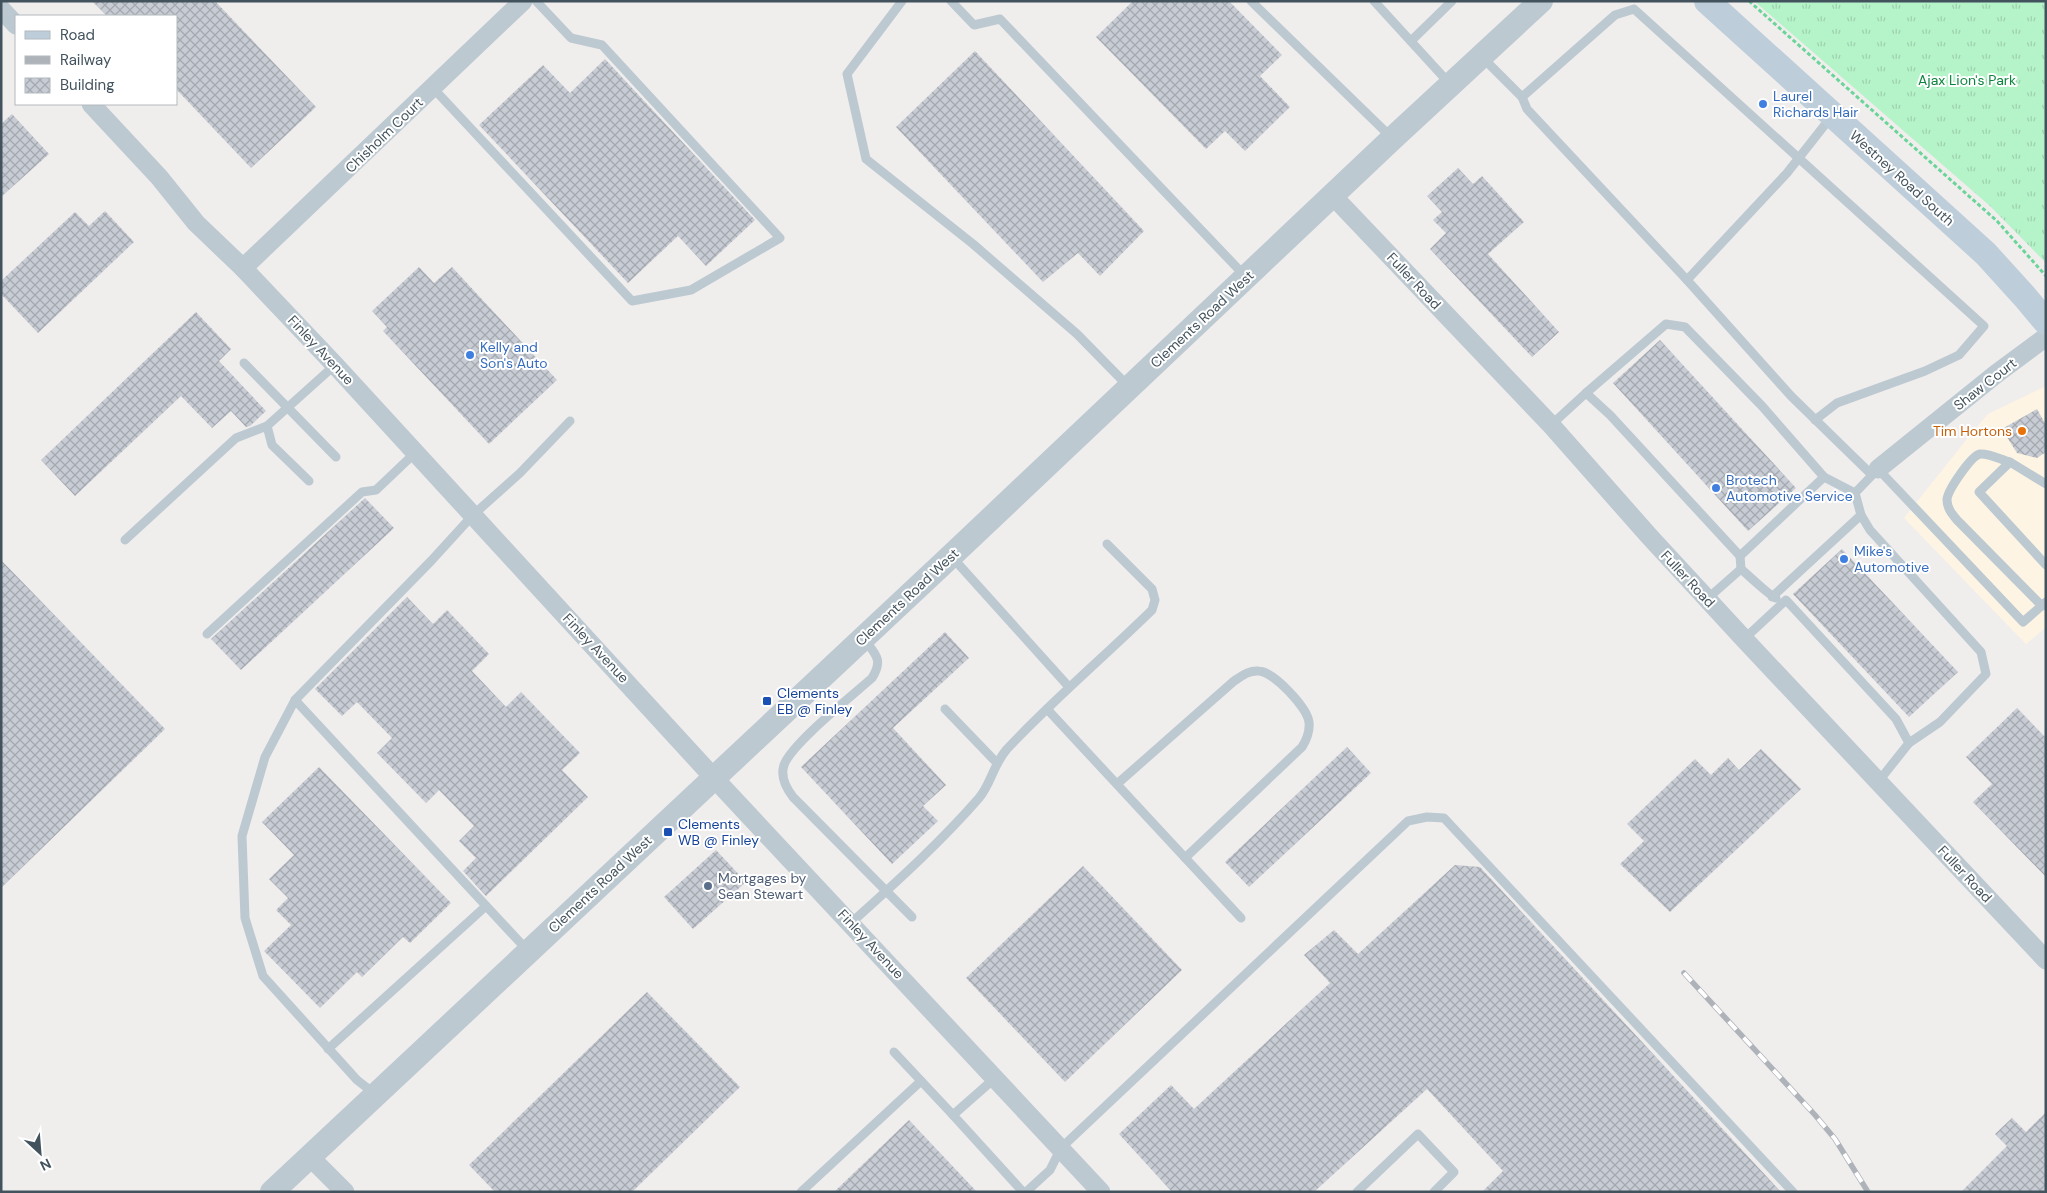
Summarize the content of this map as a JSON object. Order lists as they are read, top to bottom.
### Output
{
  "streets": {
    "main road": ["Westney Road South"],
    "street": [
      "Chisholm Court",
      "Fuller Road",
      "Clements Road West",
      "Finley Avenue",
      "Shaw Court"
    ]
  },
  "crossings": [
    ["Chisholm Court", "Finley Avenue"],
    ["Fuller Road", "Clements Road West"],
    ["Clements Road West", "Finley Avenue"]
  ],
  "parks": ["Ajax Lion's Park"],
  "places": {
    "other": [
      "Laurel Richards Hair",
      "Kelly and Son's Auto",
      "Tim Hortons",
      "Brotech Automotive Service",
      "Mike's Automotive",
      "Mortgages by Sean Stewart"
    ],
    "transit": ["Clements EB @ Finley", "Clements WB @ Finley"]
  },
  "legend": ["Road", "Railway", "Building"],
  "north": "bottom right"
}
